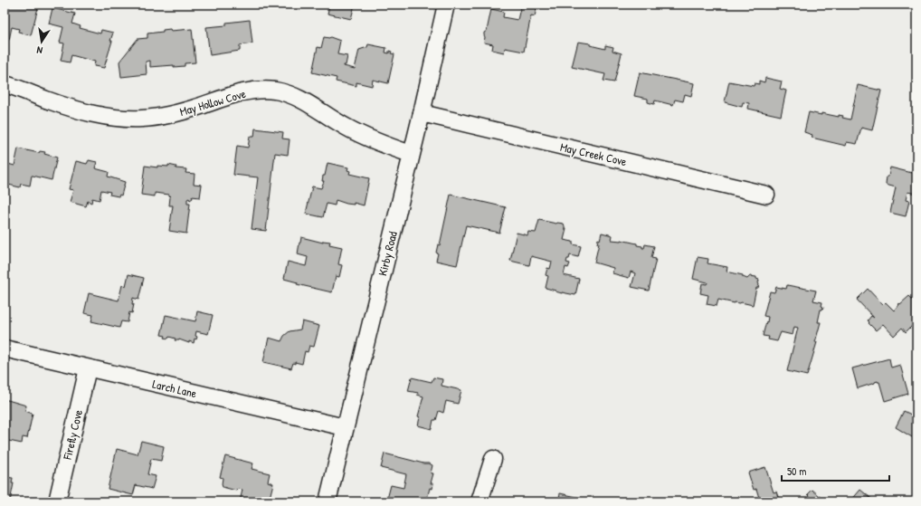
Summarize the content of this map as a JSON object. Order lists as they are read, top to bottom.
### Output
{
  "streets": {
    "street": [
      "May Hollow Cove",
      "May Creek Cove",
      "Kirby Road",
      "Larch Lane",
      "Firefly Cove"
    ]
  },
  "crossings": [
    ["May Hollow Cove", "Kirby Road"],
    ["May Creek Cove", "Kirby Road"],
    ["Kirby Road", "Larch Lane"],
    ["Larch Lane", "Firefly Cove"]
  ],
  "scale_bar": "50 m",
  "north": "bottom"
}
